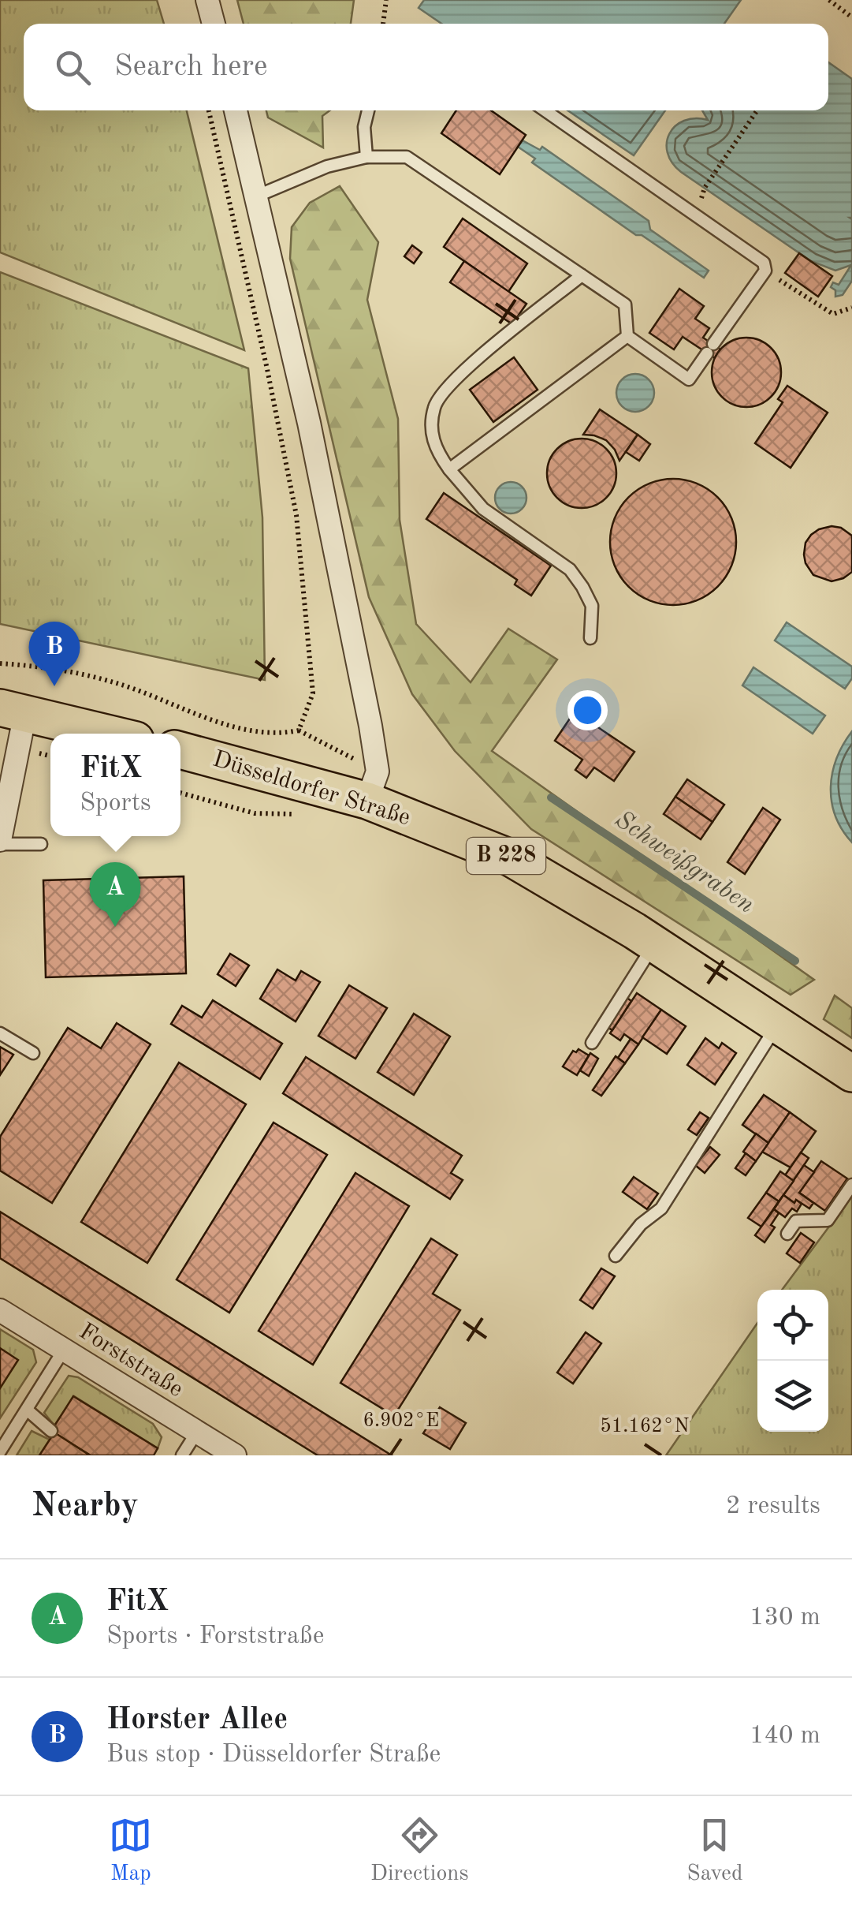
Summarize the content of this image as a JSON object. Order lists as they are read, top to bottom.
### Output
{
  "streets": {
    "main road": ["Düsseldorfer Straße", "B 228"],
    "street": ["Forststraße"]
  },
  "water": ["Schweißgraben"],
  "page": {
    "search": "Search here",
    "pins": ["B", "A"],
    "popup": ["FitX", "Sports"],
    "heading": ["Nearby", "2 results"],
    "list": [
      {
        "mark": "A",
        "name": "FitX",
        "note": "Sports · Forststraße",
        "value": "130 m"
      },
      {
        "mark": "B",
        "name": "Horster Allee",
        "note": "Bus stop · Düsseldorfer Straße",
        "value": "140 m"
      }
    ],
    "nav": ["Map", "Directions", "Saved"]
  },
  "coordinates": ["6.902°E", "51.162°N"]
}
